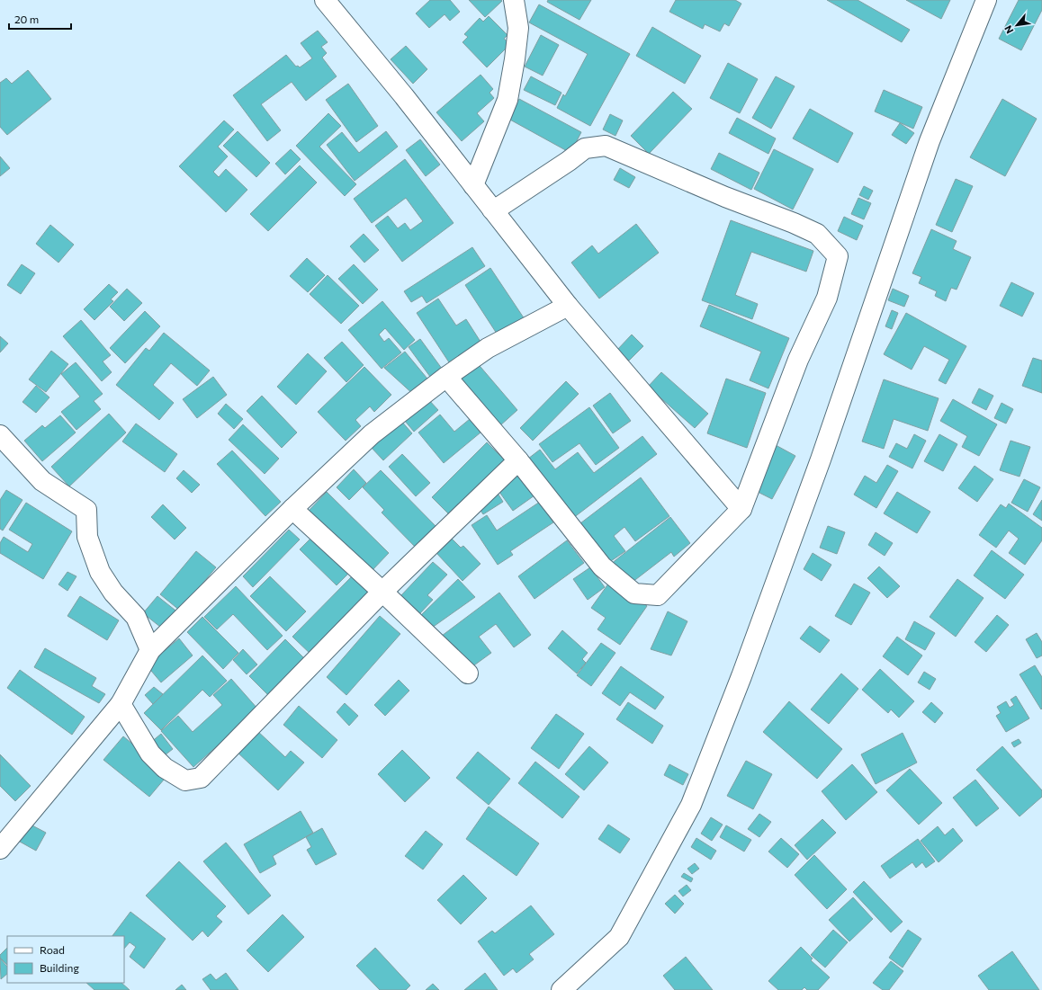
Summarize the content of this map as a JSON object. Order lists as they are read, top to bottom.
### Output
{
  "legend": ["Road", "Building"],
  "scale_bar": "20 m",
  "north": "bottom left"
}
